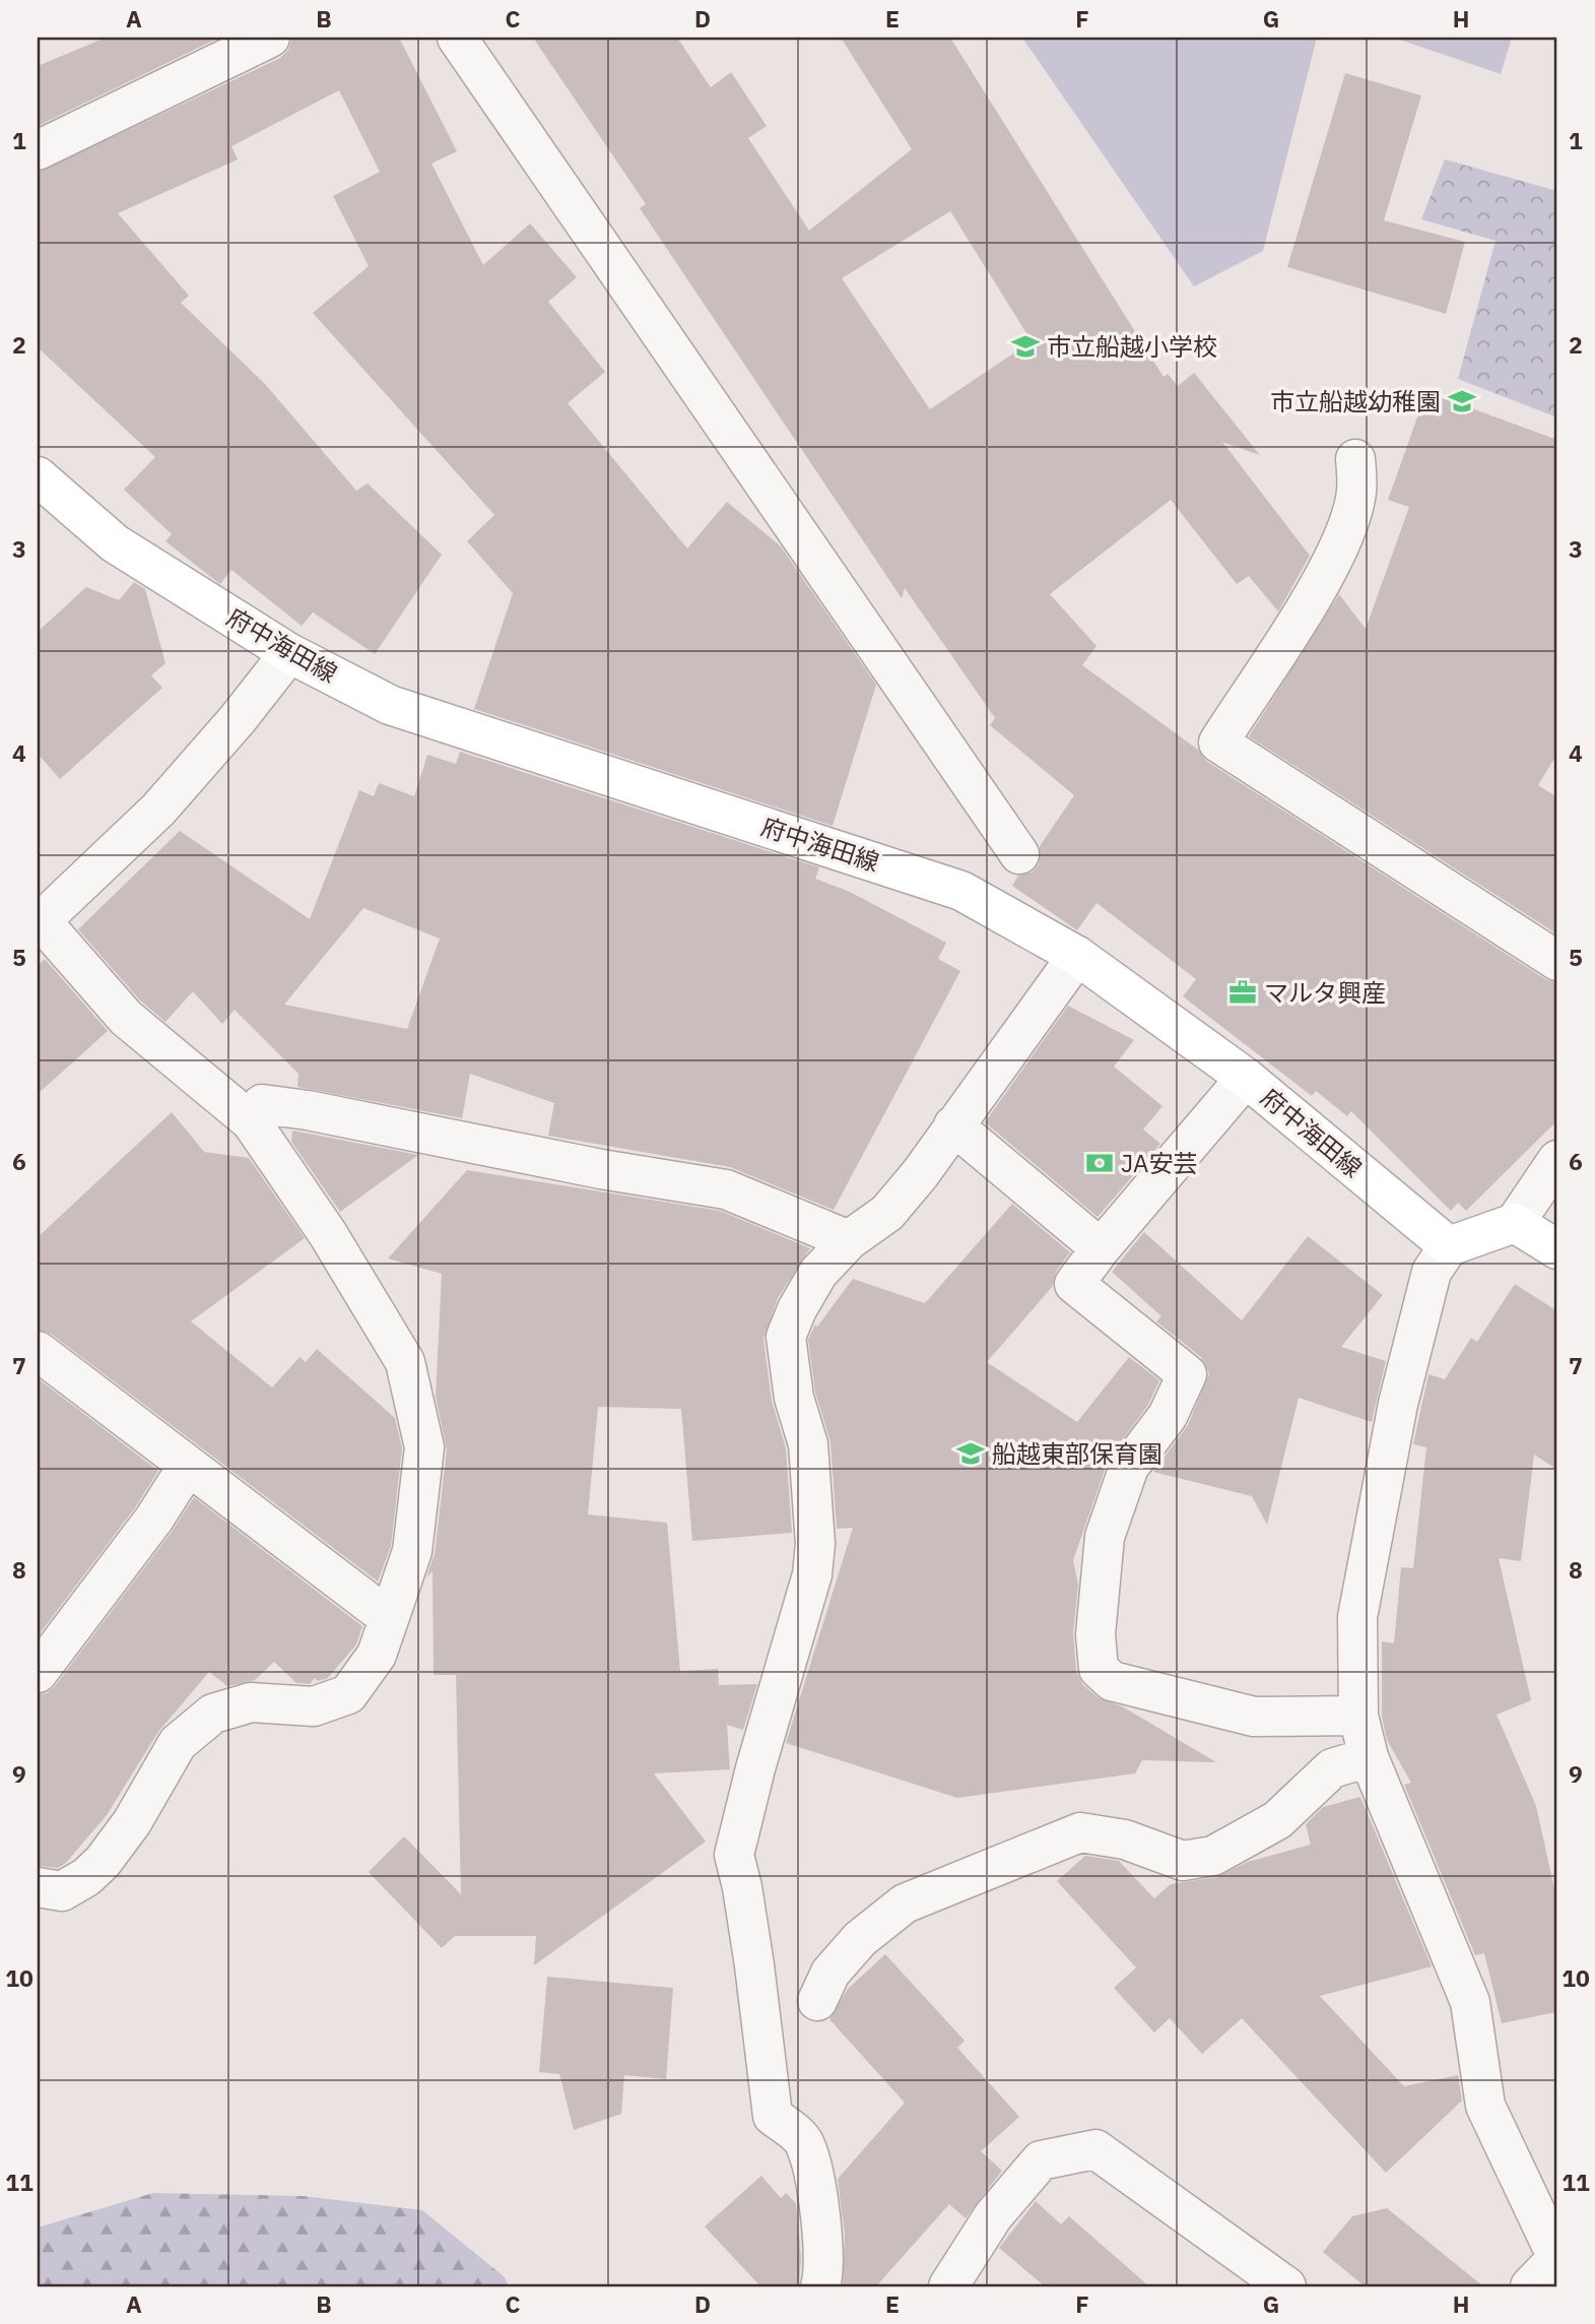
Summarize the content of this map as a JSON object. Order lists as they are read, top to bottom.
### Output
{
  "streets": {
    "main road": ["府中海田線"]
  },
  "places": {
    "school or university": ["市立船越小学校", "市立船越幼稚園", "船越東部保育園"],
    "office": ["マルタ興産"],
    "bank": ["JA安芸"]
  },
  "grid": {
    "columns": [
      "A",
      "B",
      "C",
      "D",
      "E",
      "F",
      "G",
      "H"
    ],
    "rows": [
      "1",
      "2",
      "3",
      "4",
      "5",
      "6",
      "7",
      "8",
      "9",
      "10",
      "11"
    ]
  }
}
